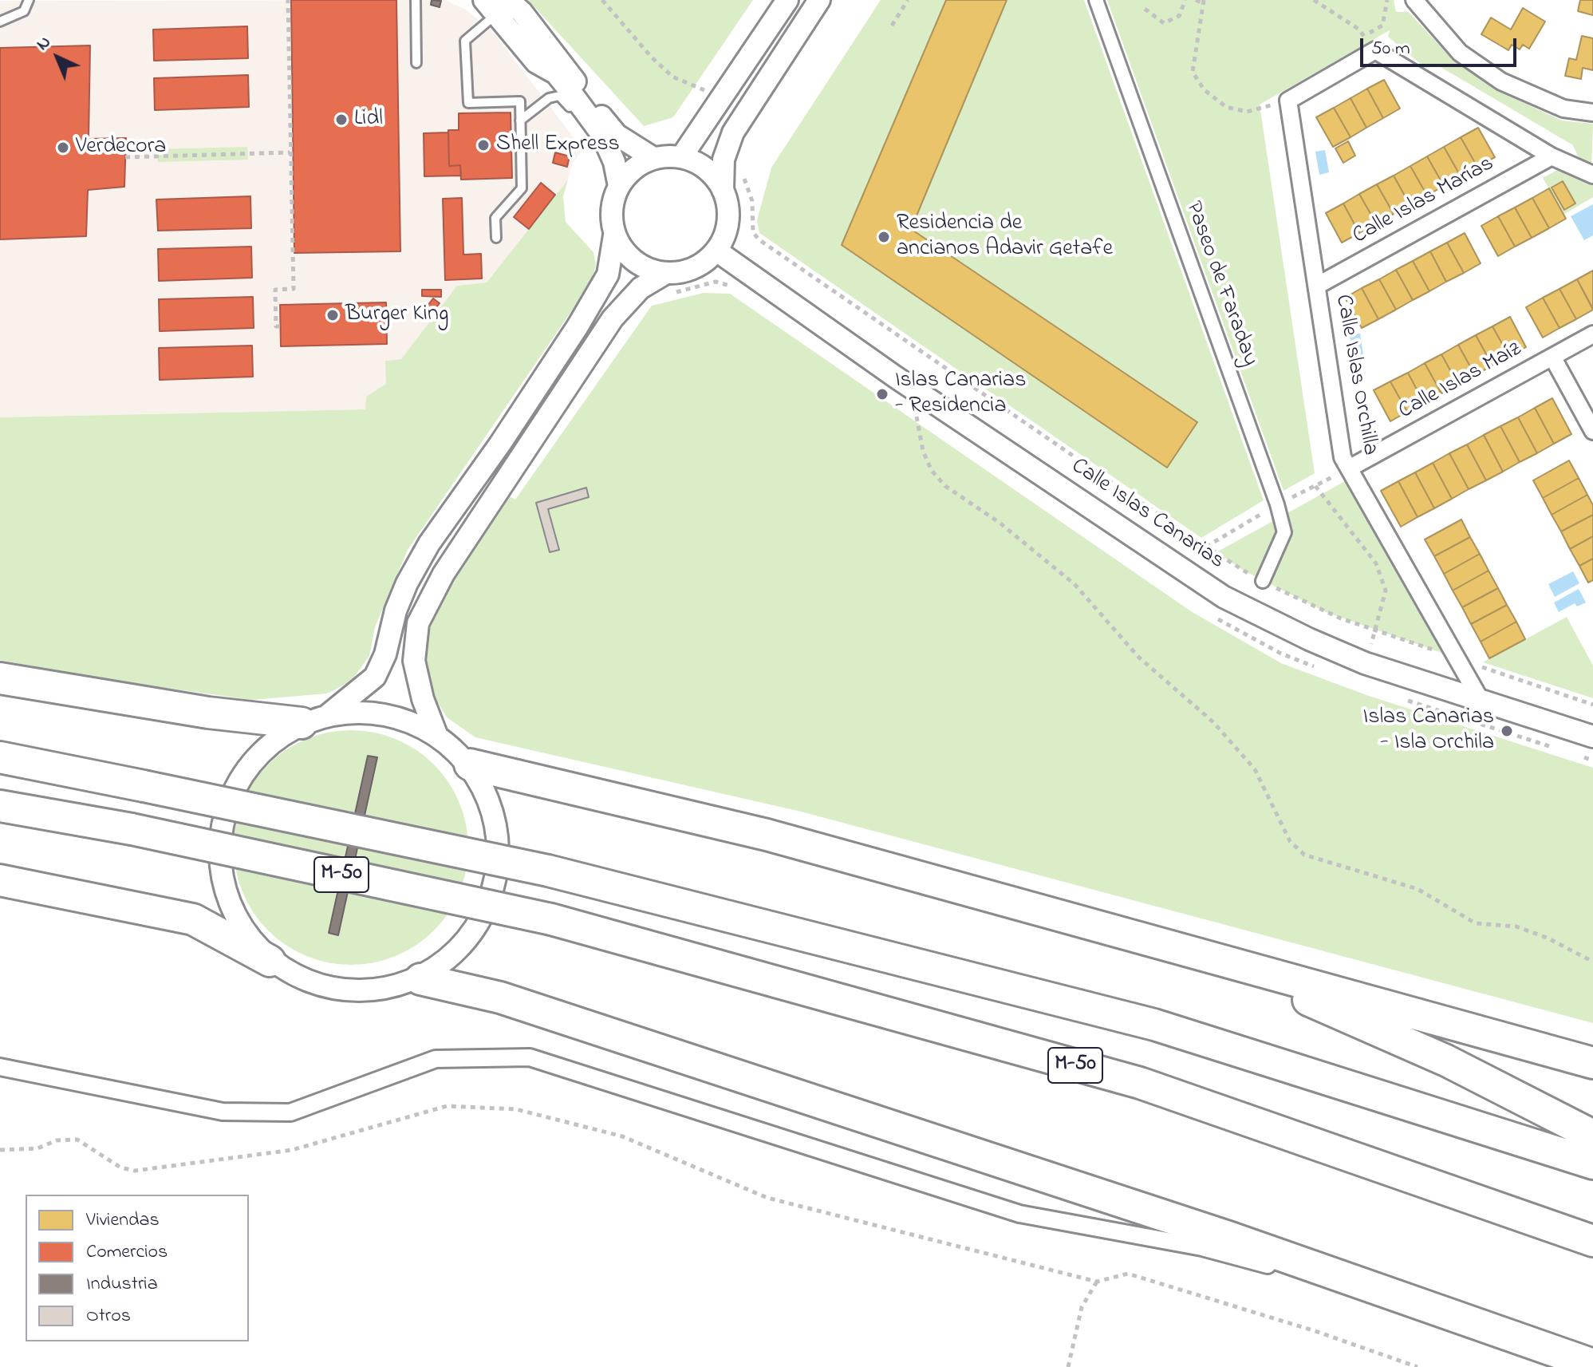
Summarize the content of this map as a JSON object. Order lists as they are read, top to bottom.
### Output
{
  "streets": {
    "highway": ["M-50"],
    "street": [
      "Calle Islas Marías",
      "Paseo de Faraday",
      "Calle Islas Orchilla",
      "Calle Islas Maíz",
      "Calle Islas Canarias"
    ]
  },
  "crossings": [
    ["Calle Islas Marías", "Calle Islas Orchilla"],
    ["Calle Islas Orchilla", "Calle Islas Maíz"],
    ["Calle Islas Orchilla", "Calle Islas Canarias"]
  ],
  "places": [
    "Lidl",
    "Shell Express",
    "Verdecora",
    "Residencia de ancianos Adavir Getafe",
    "Burger King",
    "Islas Canarias - Residencia",
    "Islas Canarias - Isla Orchila"
  ],
  "legend": [
    "Viviendas",
    "Comercios",
    "Industria",
    "Otros"
  ],
  "scale_bar": "50 m",
  "north": "top left"
}
